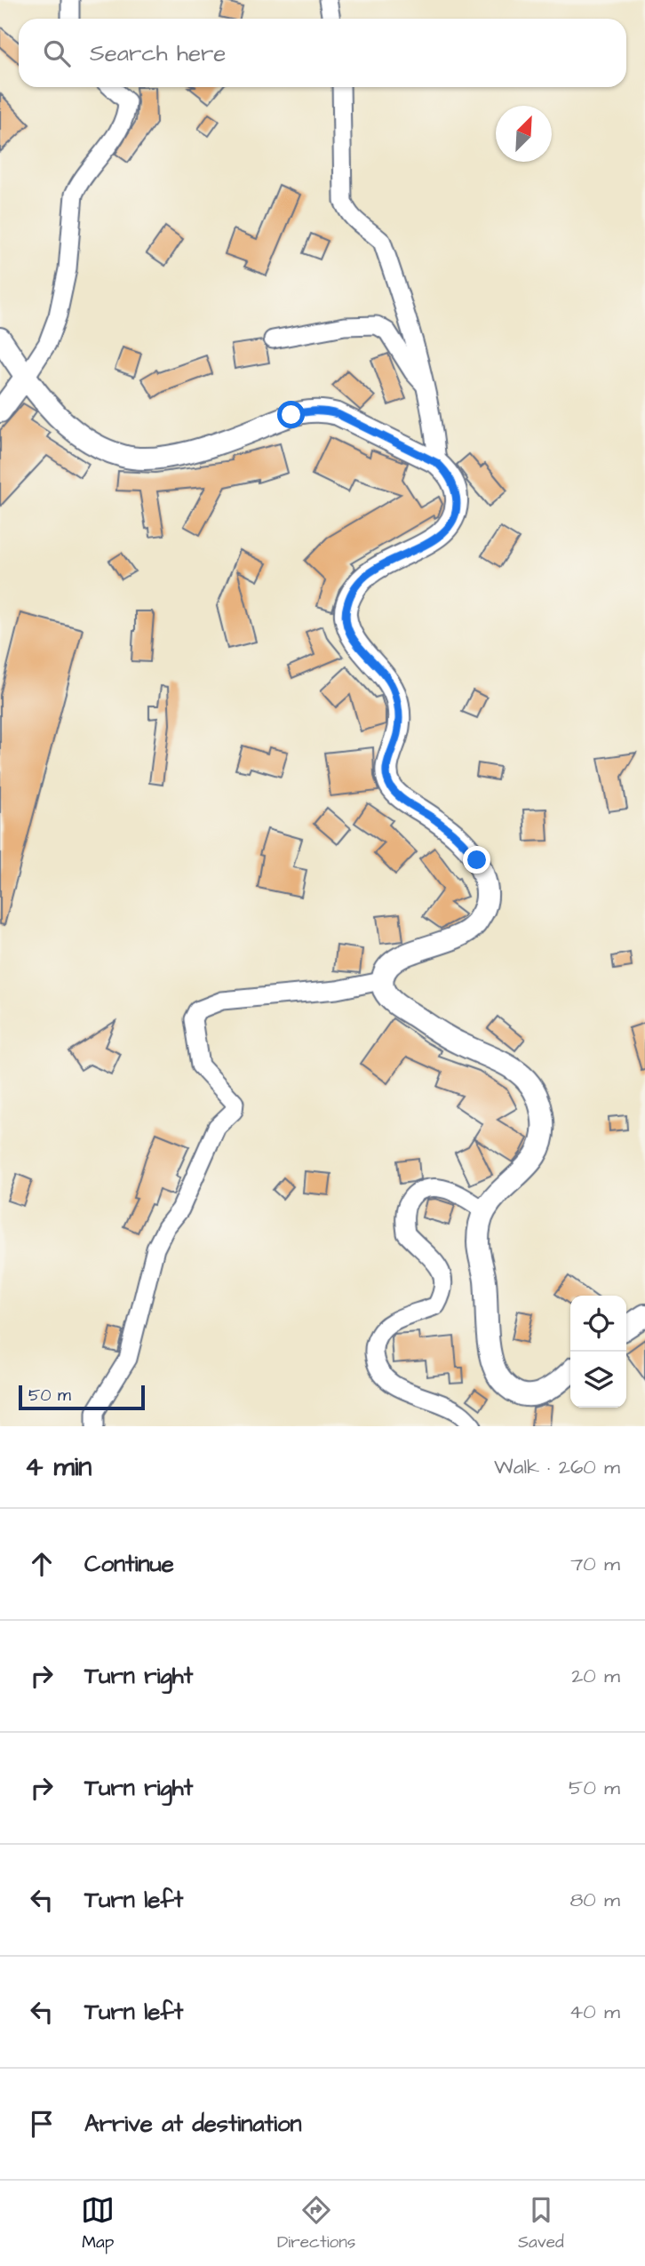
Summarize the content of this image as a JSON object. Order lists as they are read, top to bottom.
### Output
{
  "scale_bar": "50 m",
  "north": "top right",
  "page": {
    "search": "Search here",
    "scale": "50 m",
    "heading": ["4 min", "Walk · 260 m"],
    "list": [
      ["Continue", "70 m"],
      ["Turn right", "20 m"],
      ["Turn right", "50 m"],
      ["Turn left", "80 m"],
      ["Turn left", "40 m"],
      "Arrive at destination"
    ],
    "nav": ["Map", "Directions", "Saved"]
  }
}
